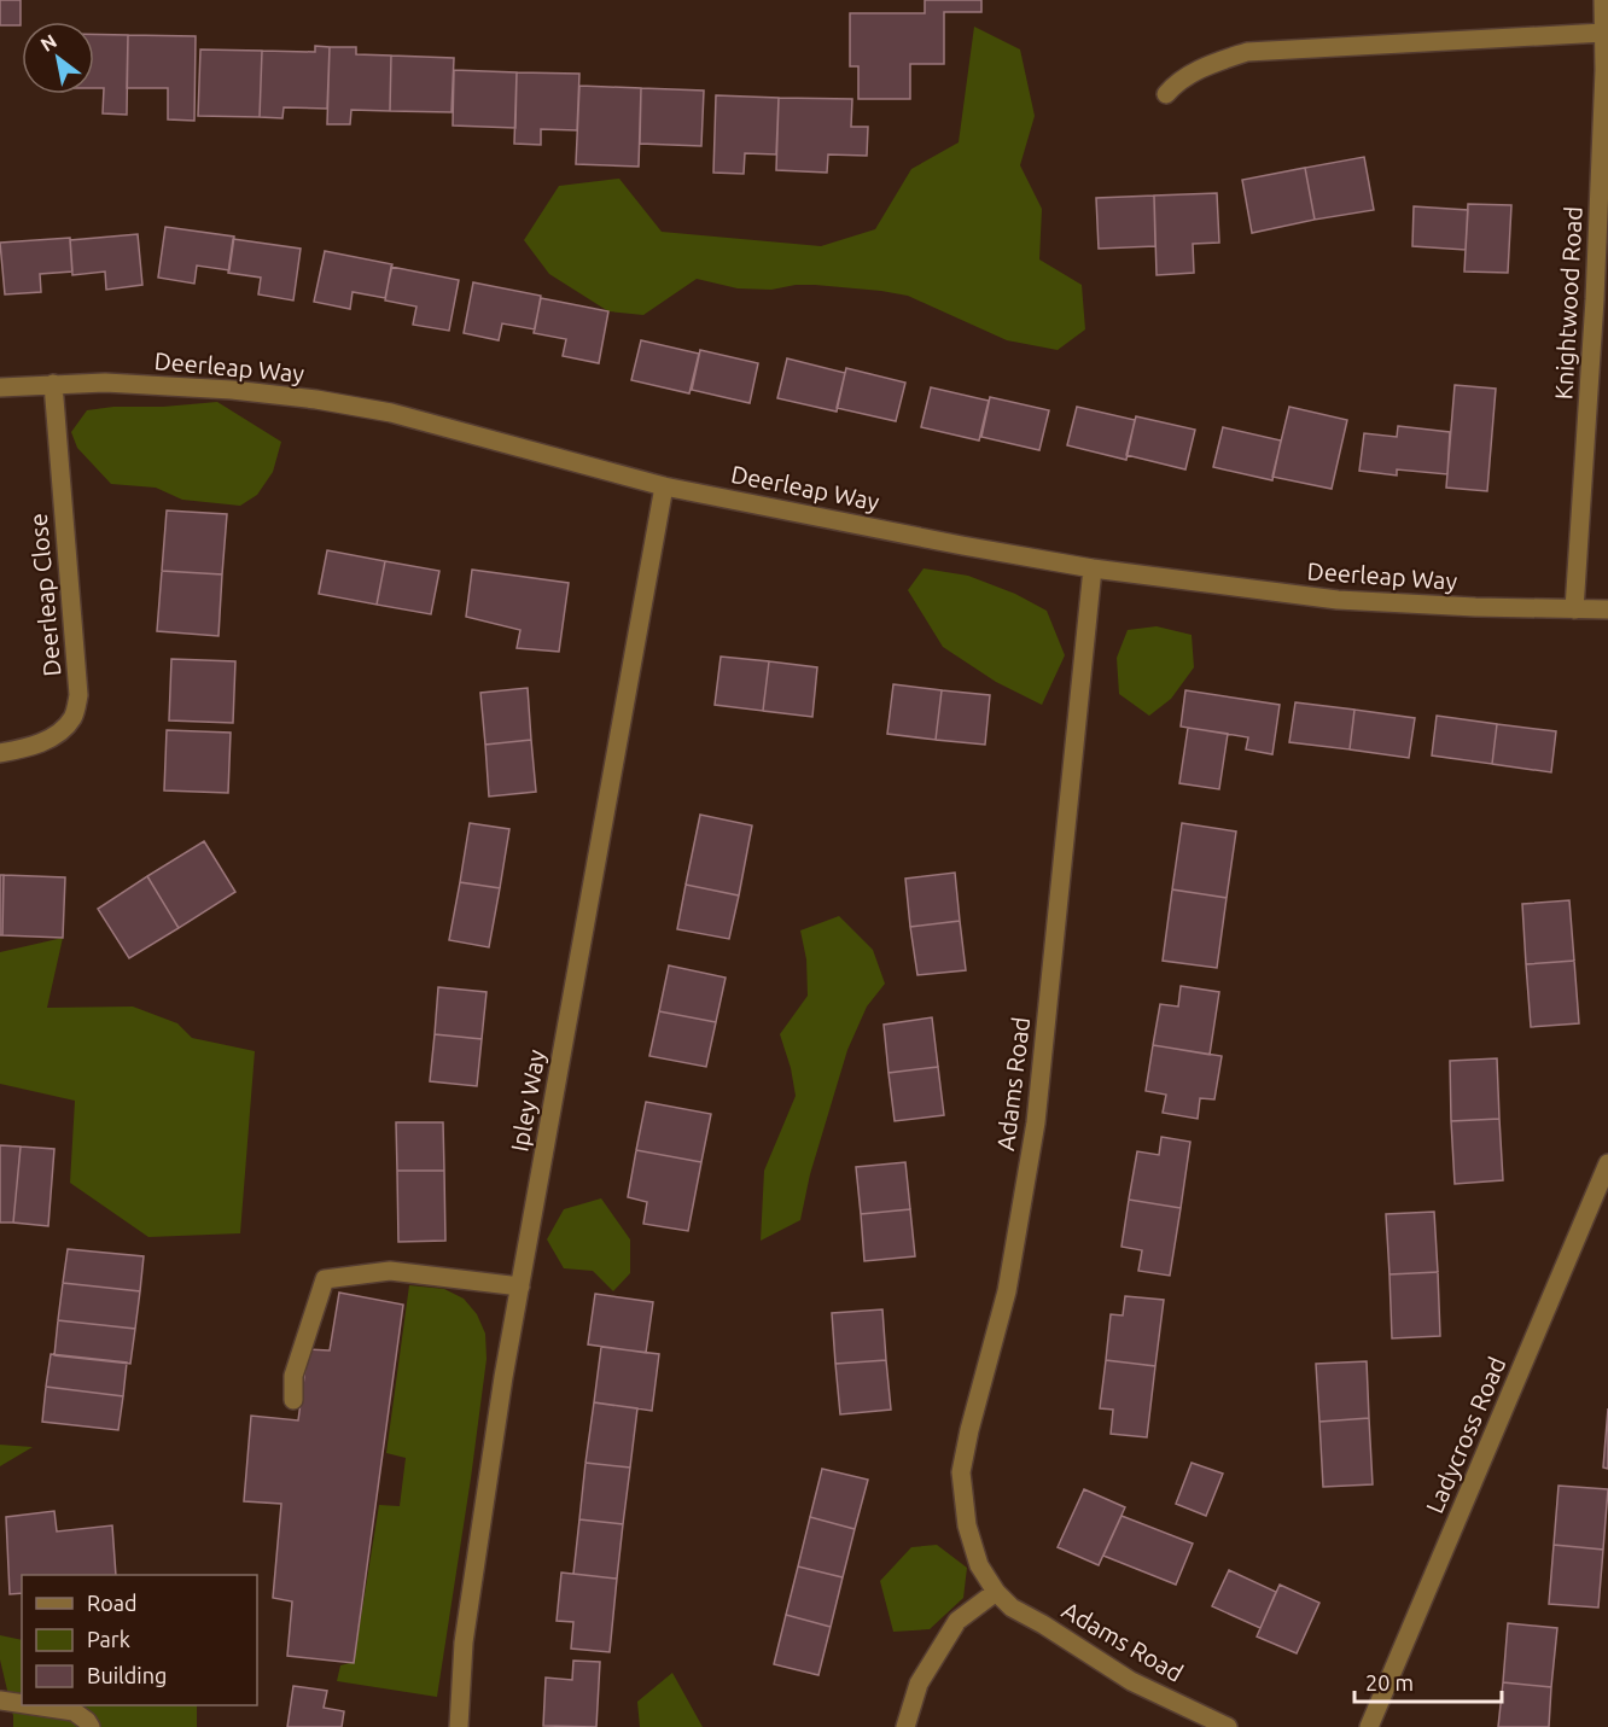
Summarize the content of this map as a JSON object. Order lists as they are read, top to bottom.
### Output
{
  "streets": {
    "street": [
      "Knightwood Road",
      "Deerleap Way",
      "Deerleap Close",
      "Adams Road",
      "Ipley Way",
      "Ladycross Road"
    ]
  },
  "crossings": [
    ["Knightwood Road", "Deerleap Way"],
    ["Deerleap Way", "Deerleap Close"],
    ["Deerleap Way", "Adams Road"],
    ["Deerleap Way", "Ipley Way"]
  ],
  "legend": ["Road", "Park", "Building"],
  "scale_bar": "20 m",
  "north": "top left"
}
